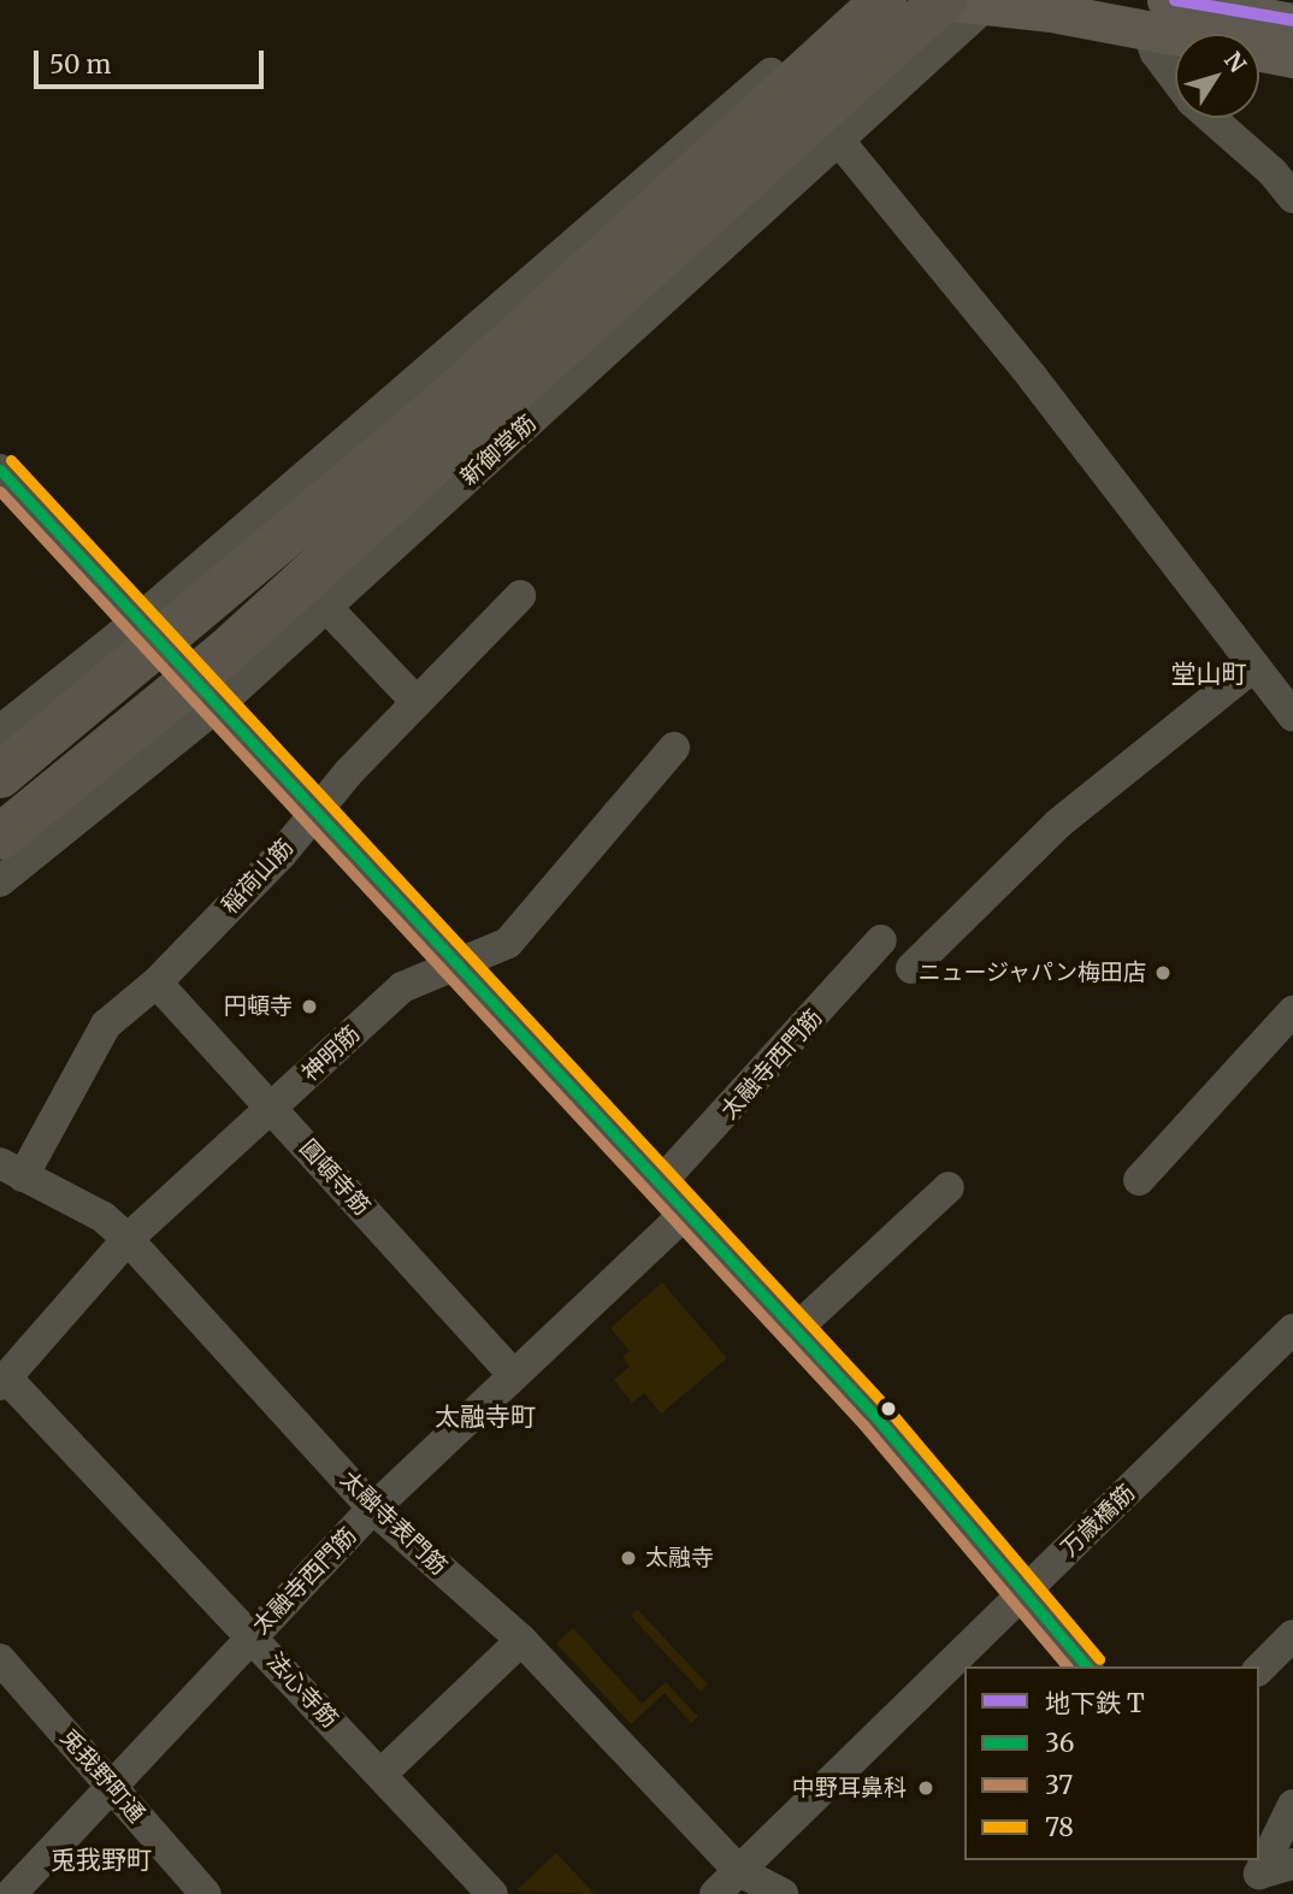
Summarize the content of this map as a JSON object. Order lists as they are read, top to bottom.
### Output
{
  "streets": {
    "highway": ["新御堂筋"],
    "street": [
      "稲荷山筋",
      "神明筋",
      "太融寺西門筋",
      "圓頓寺筋",
      "万歳橋筋",
      "太融寺表門筋",
      "法心寺筋",
      "兎我野町通"
    ]
  },
  "crossings": [
    ["稲荷山筋", "圓頓寺筋"],
    ["稲荷山筋", "太融寺表門筋"],
    ["神明筋", "圓頓寺筋"],
    ["神明筋", "太融寺表門筋"],
    ["神明筋", "法心寺筋"],
    ["太融寺西門筋", "圓頓寺筋"],
    ["太融寺西門筋", "太融寺表門筋"],
    ["太融寺西門筋", "法心寺筋"],
    ["太融寺西門筋", "兎我野町通"],
    ["万歳橋筋", "太融寺表門筋"]
  ],
  "districts": ["堂山町", "太融寺町", "兎我野町"],
  "places": [
    "ニュージャパン梅田店",
    "円頓寺",
    "太融寺",
    "中野耳鼻科"
  ],
  "lines": [
    "metro line T",
    "transit line 78",
    "transit line 36",
    "transit line 37"
  ],
  "legend": [
    "地下鉄 T",
    "36",
    "37",
    "78"
  ],
  "scale_bar": "50 m",
  "north": "top right"
}
